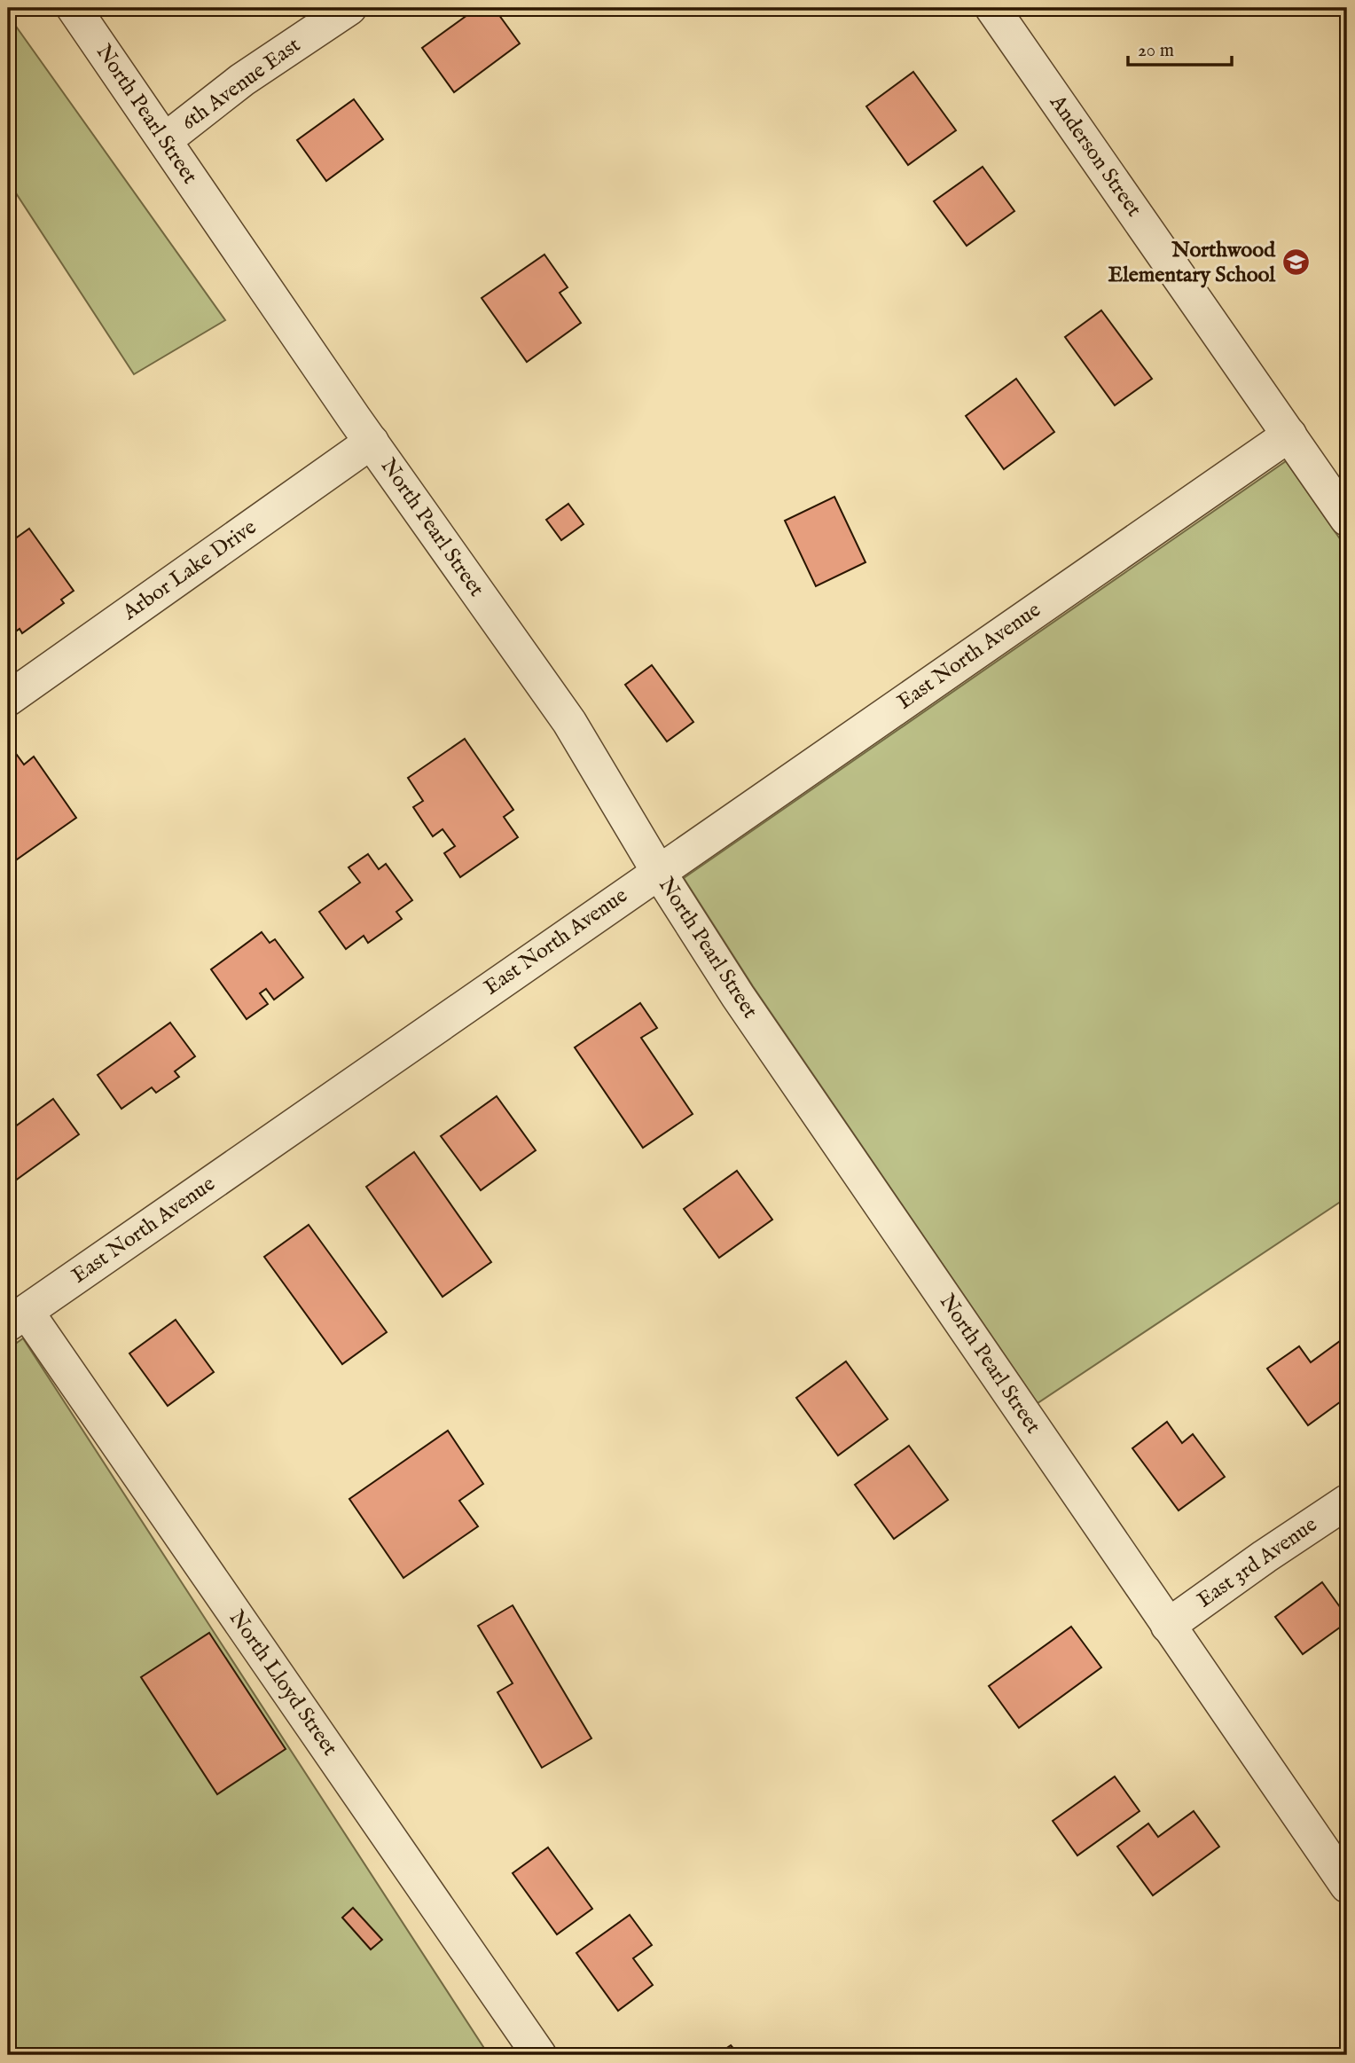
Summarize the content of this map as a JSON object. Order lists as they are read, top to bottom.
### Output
{
  "streets": {
    "street": [
      "6th Avenue East",
      "North Pearl Street",
      "Anderson Street",
      "Arbor Lake Drive",
      "East North Avenue",
      "East 3rd Avenue",
      "North Lloyd Street"
    ]
  },
  "crossings": [
    ["6th Avenue East", "North Pearl Street"],
    ["North Pearl Street", "Arbor Lake Drive"],
    ["North Pearl Street", "East North Avenue"],
    ["North Pearl Street", "East 3rd Avenue"],
    ["Anderson Street", "East North Avenue"],
    ["East North Avenue", "North Lloyd Street"]
  ],
  "places": {
    "school or university": ["Northwood Elementary School"]
  },
  "scale_bar": "20 m"
}
